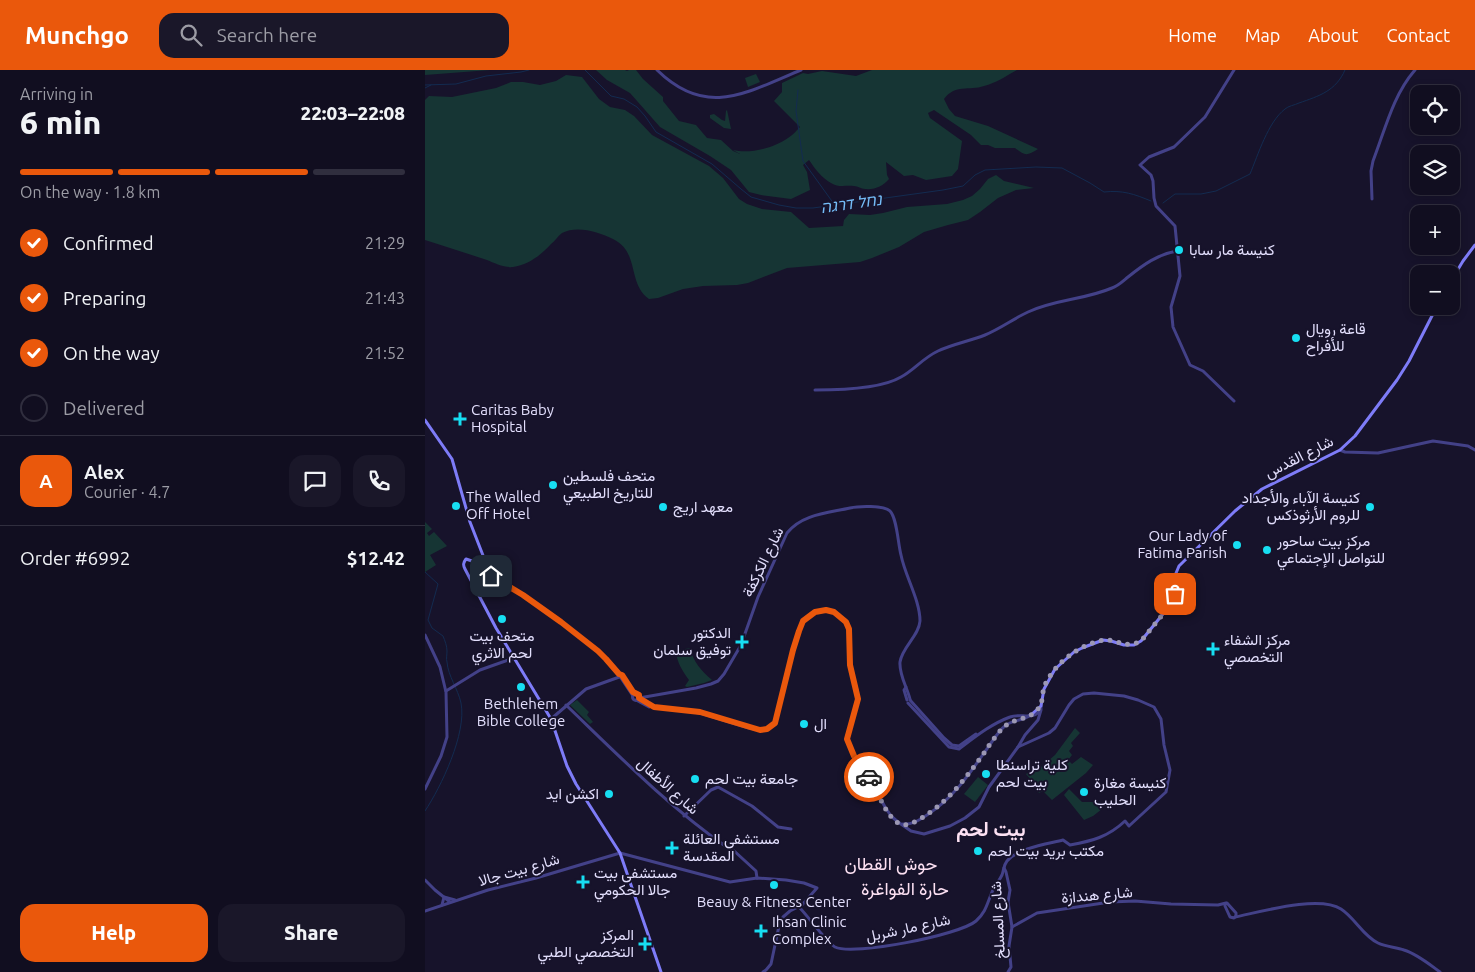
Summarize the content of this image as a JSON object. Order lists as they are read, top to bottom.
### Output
{
  "streets": {
    "main road": ["شارع القدس"],
    "street": [
      "شارع الكركفة",
      "شارع الأطفال",
      "شارع بيت جالا",
      "شارع هندازة",
      "شارع المسلخ",
      "شارع مار شربل"
    ]
  },
  "crossings": [
    ["شارع هندازة", "شارع المسلخ"],
    ["شارع المسلخ", "شارع مار شربل"]
  ],
  "districts": ["بيت لحم", "حوش القطان", "حارة الفواغرة"],
  "water": ["נחל דרגה"],
  "places": {
    "other": [
      "كنيسة مار سابا",
      "قاعة رويال للأفراح",
      "متحف فلسطين للتاريخ الطبيعي",
      "The Walled Off Hotel",
      "معهد اريج",
      "كنيسة الآباء والأجداد للروم الأرثوذكس",
      "Our Lady of Fatima Parish",
      "مركز بيت ساحور للتواصل الإجتماعي",
      "متحف بيت لحم الاثري",
      "Bethlehem Bible College",
      "ال",
      "كلية تراسنطا بيت لحم",
      "جامعة بيت لحم",
      "كنيسة مغارة الحليب",
      "اكشن ايد",
      "مكتب بريد بيت لحم",
      "Beauy & Fitness Center"
    ],
    "health": [
      "Caritas Baby Hospital",
      "الدكتور توفيق سلمان",
      "مركز الشفاء التخصصي",
      "مستشفى العائلة المقدسة",
      "مستشفى بيت جالا الحكومي",
      "Ihsan Clinic Complex",
      "المركز التخصصي الطبي"
    ]
  },
  "page": {
    "header": "Munchgo",
    "search": "Search here",
    "nav": [
      "Home",
      "Map",
      "About",
      "Contact"
    ],
    "heading": ["6 min", "Arriving in", "22:03–22:08"],
    "panel": [
      "Alex",
      "Courier · 4.7",
      "Order #6992",
      "$12.42"
    ],
    "map_buttons": ["+", "−"],
    "bar": "On the way · 1.8 km",
    "list": [
      ["Confirmed", "21:29"],
      ["Preparing", "21:43"],
      ["On the way", "21:52"],
      "Delivered"
    ],
    "round": "A",
    "buttons": ["Help", "Share"]
  }
}
